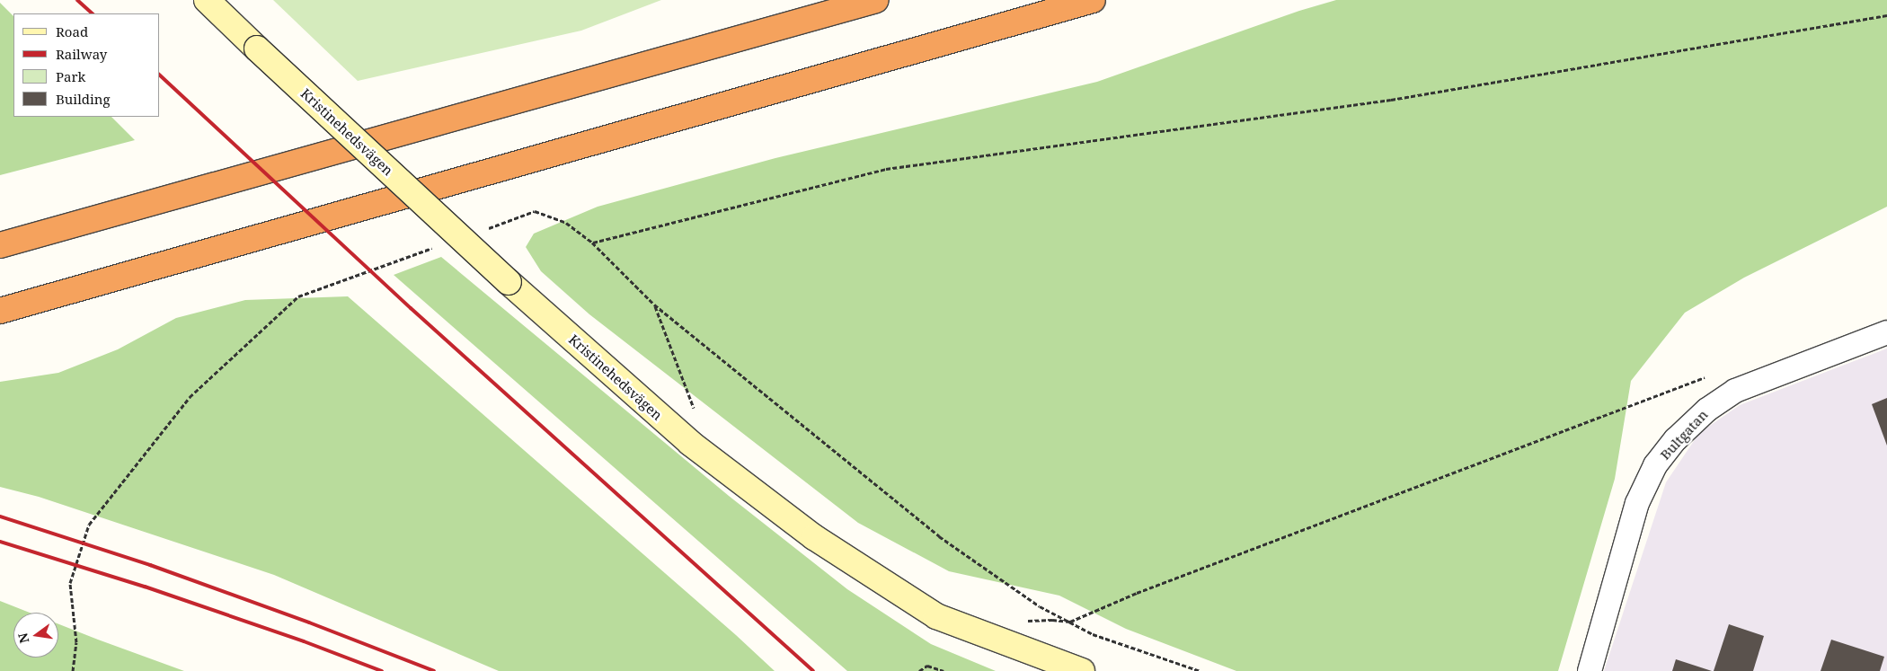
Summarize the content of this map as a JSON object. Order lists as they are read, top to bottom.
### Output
{
  "streets": {
    "street": ["Kristinehedsvägen", "Bultgatan"]
  },
  "legend": [
    "Road",
    "Railway",
    "Park",
    "Building"
  ],
  "north": "left"
}
